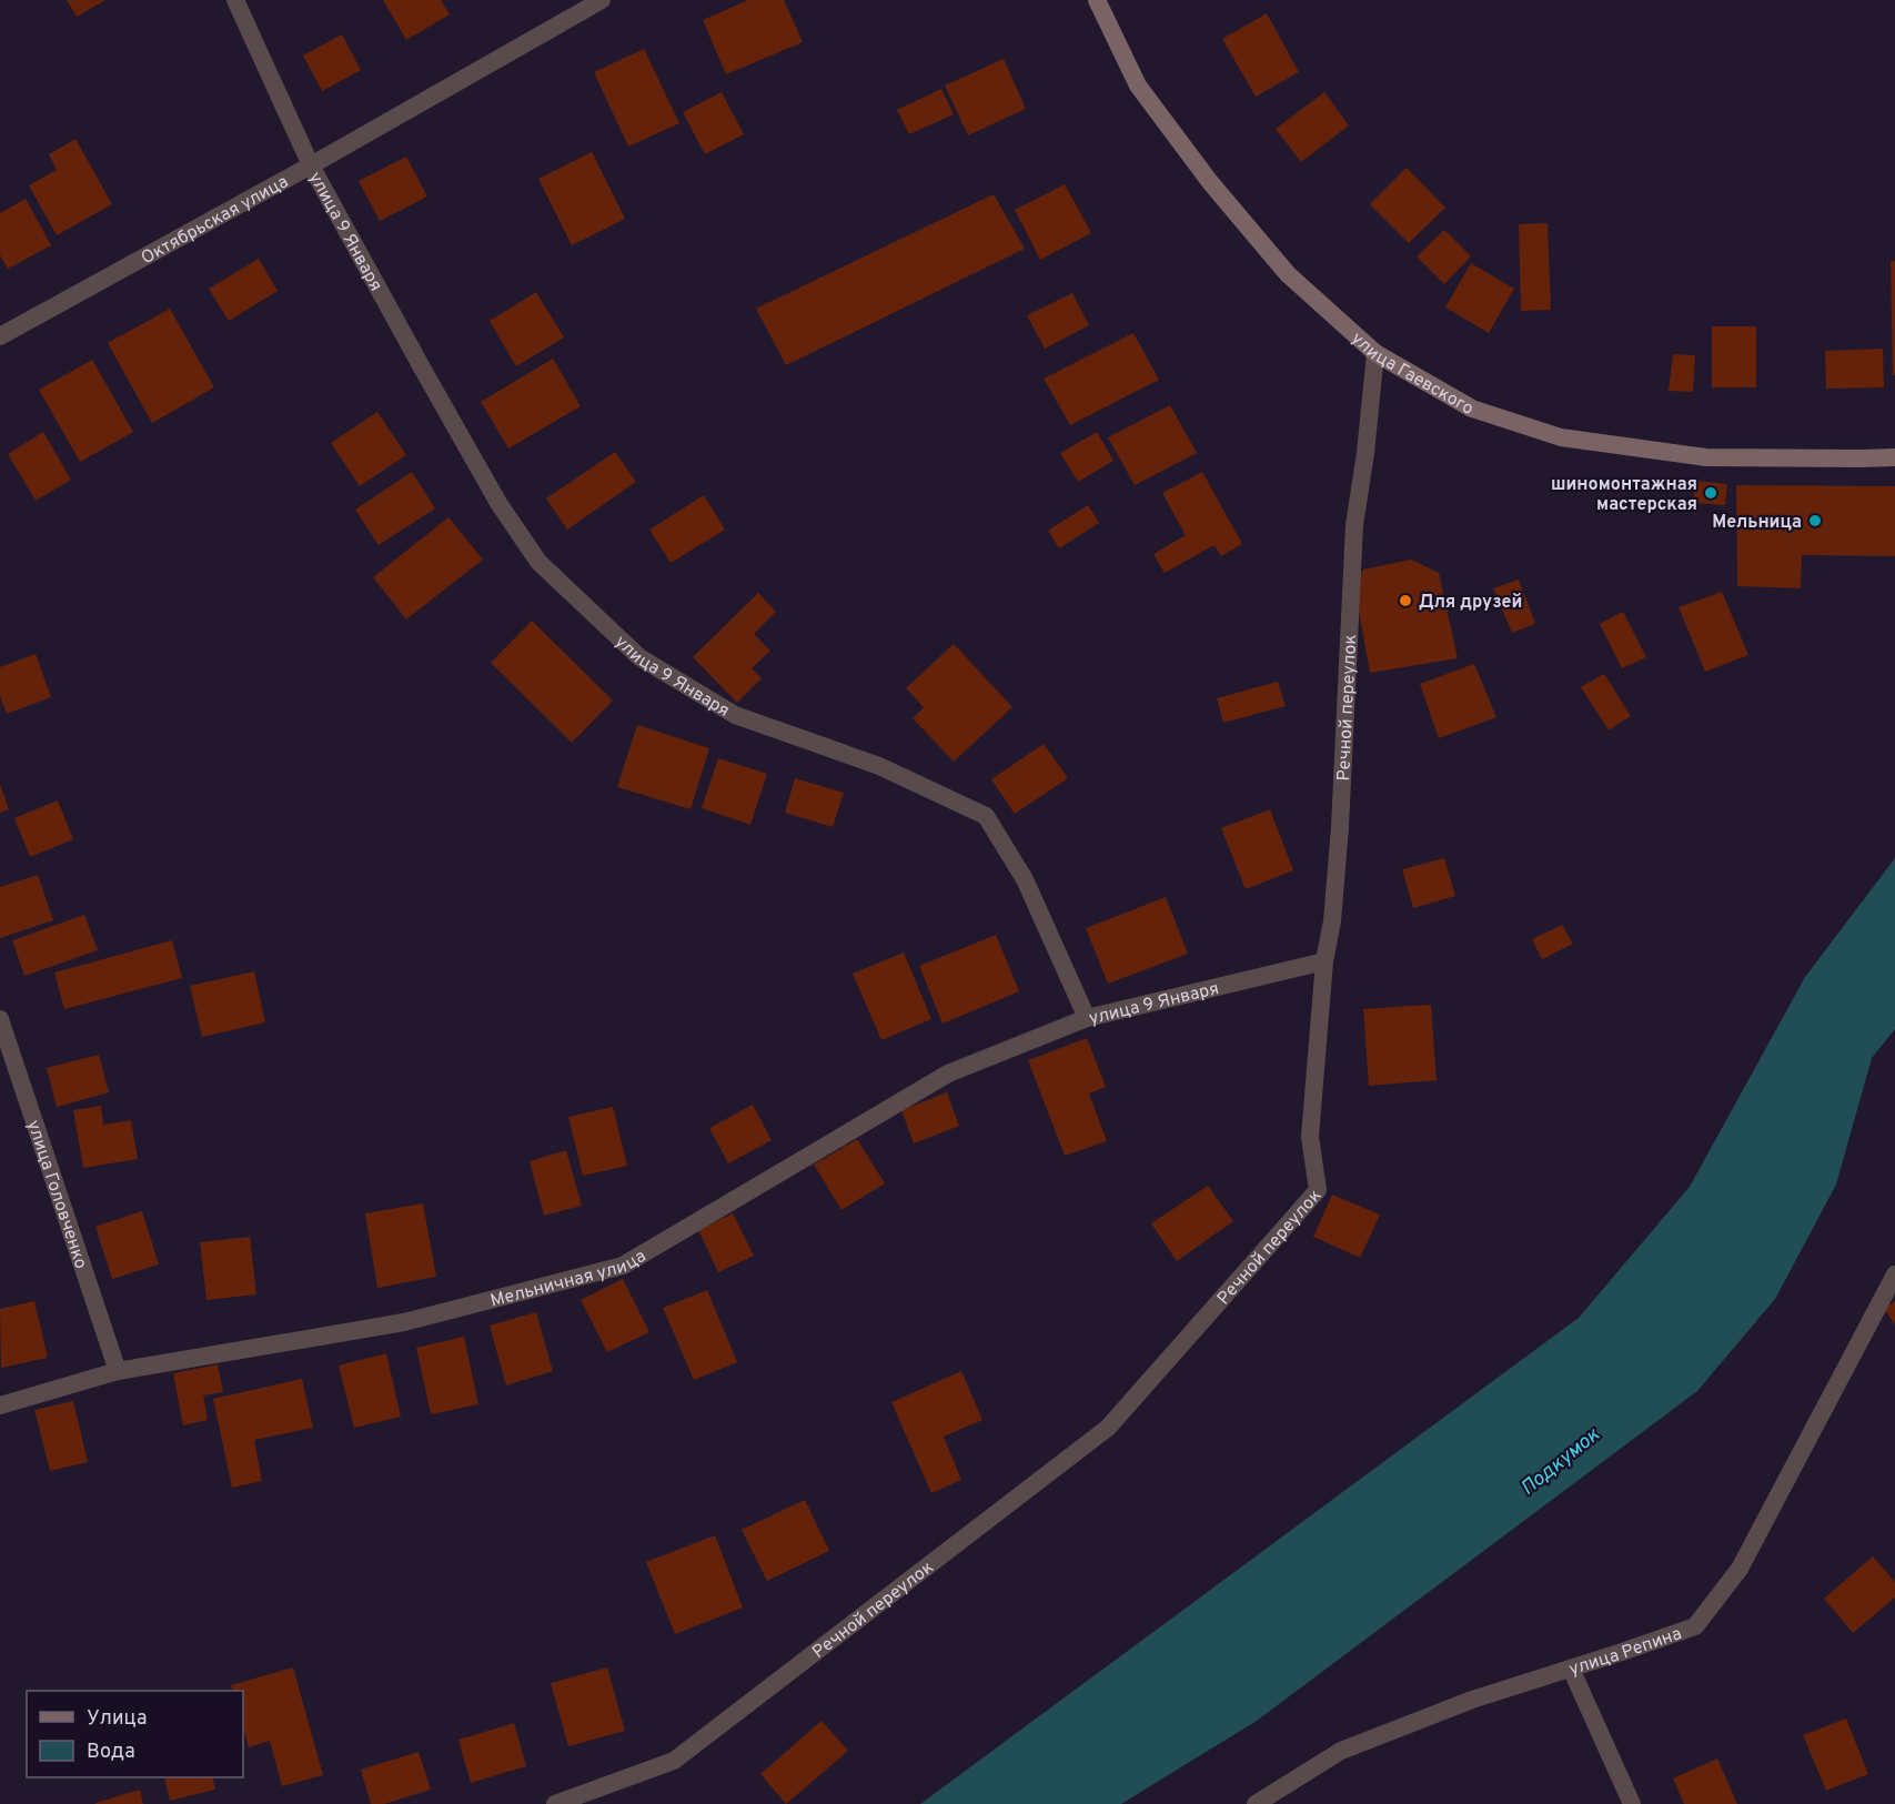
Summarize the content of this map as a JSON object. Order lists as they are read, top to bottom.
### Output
{
  "streets": {
    "main road": ["улица Гаевского"],
    "street": [
      "Октябрьская улица",
      "улица 9 Января",
      "Речной переулок",
      "улица Головченко",
      "Мельничная улица",
      "улица Репина"
    ]
  },
  "crossings": [
    ["Октябрьская улица", "улица 9 Января"],
    ["улица 9 Января", "Речной переулок"],
    ["улица 9 Января", "Мельничная улица"],
    ["улица Гаевского", "Речной переулок"],
    ["улица Головченко", "Мельничная улица"]
  ],
  "water": ["Подкумок"],
  "places": ["шиномонтажная мастерская", "Мельница", "Для друзей"],
  "legend": ["Улица", "Вода"]
}
